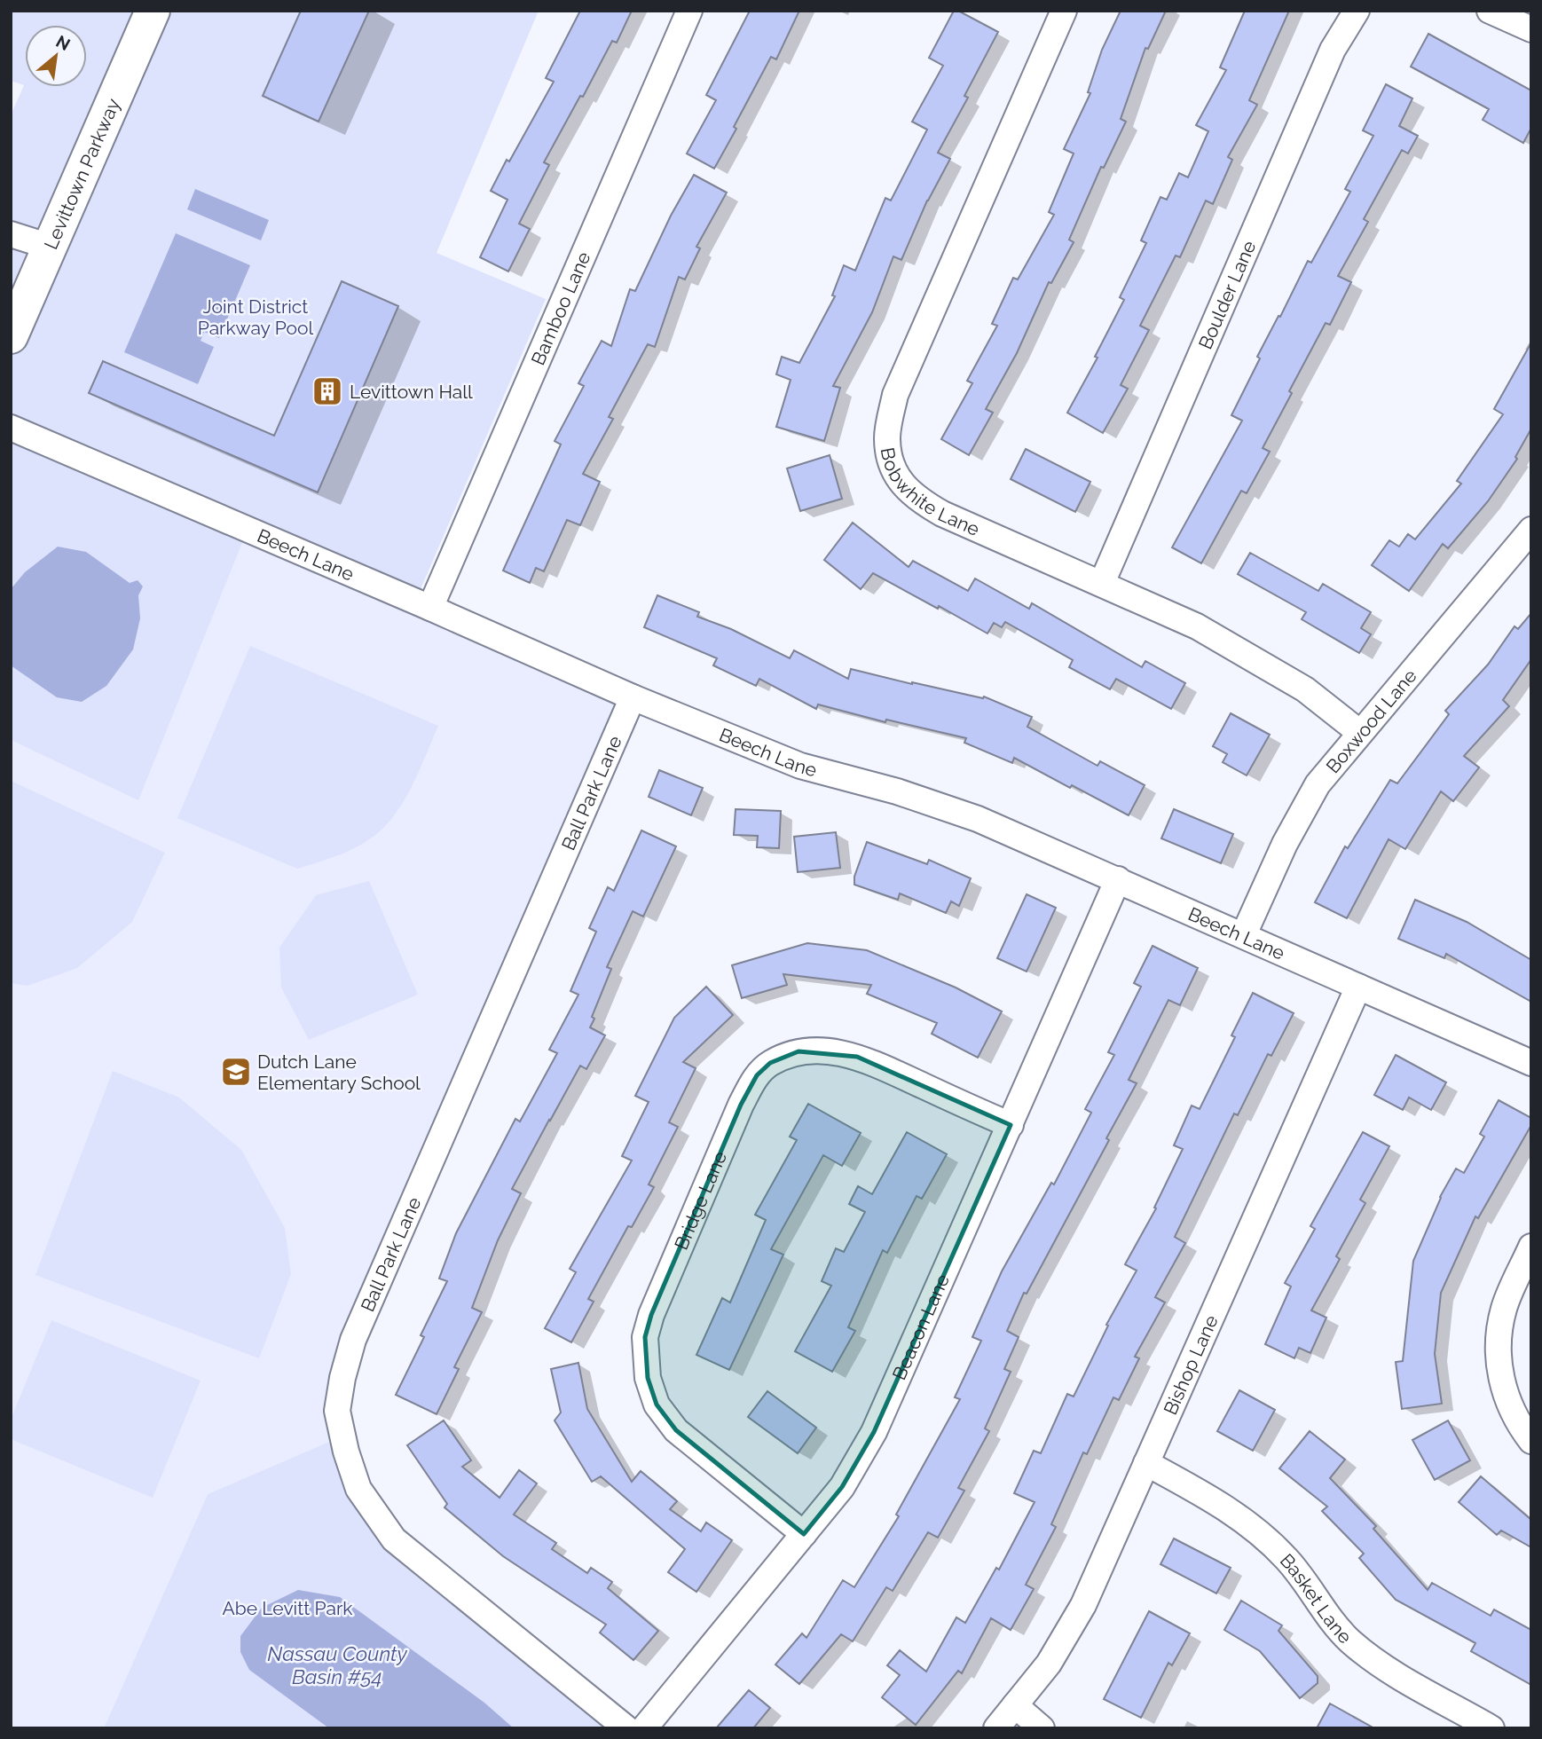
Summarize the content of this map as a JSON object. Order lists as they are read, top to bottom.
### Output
{
  "streets": {
    "street": [
      "Levittown Parkway",
      "Boulder Lane",
      "Bamboo Lane",
      "Bobwhite Lane",
      "Beech Lane",
      "Boxwood Lane",
      "Ball Park Lane",
      "Bridge Lane",
      "Beacon Lane",
      "Bishop Lane",
      "Basket Lane"
    ]
  },
  "crossings": [
    ["Boulder Lane", "Bobwhite Lane"],
    ["Bamboo Lane", "Beech Lane"],
    ["Bobwhite Lane", "Boxwood Lane"],
    ["Beech Lane", "Boxwood Lane"],
    ["Beech Lane", "Ball Park Lane"],
    ["Beech Lane", "Beacon Lane"],
    ["Beech Lane", "Bishop Lane"],
    ["Bridge Lane", "Beacon Lane"],
    ["Bishop Lane", "Basket Lane"]
  ],
  "water": ["Nassau County Basin #54"],
  "parks": ["Joint District Parkway Pool", "Abe Levitt Park"],
  "places": {
    "building": ["Levittown Hall"],
    "school or university": ["Dutch Lane Elementary School"]
  },
  "north": "top right"
}
